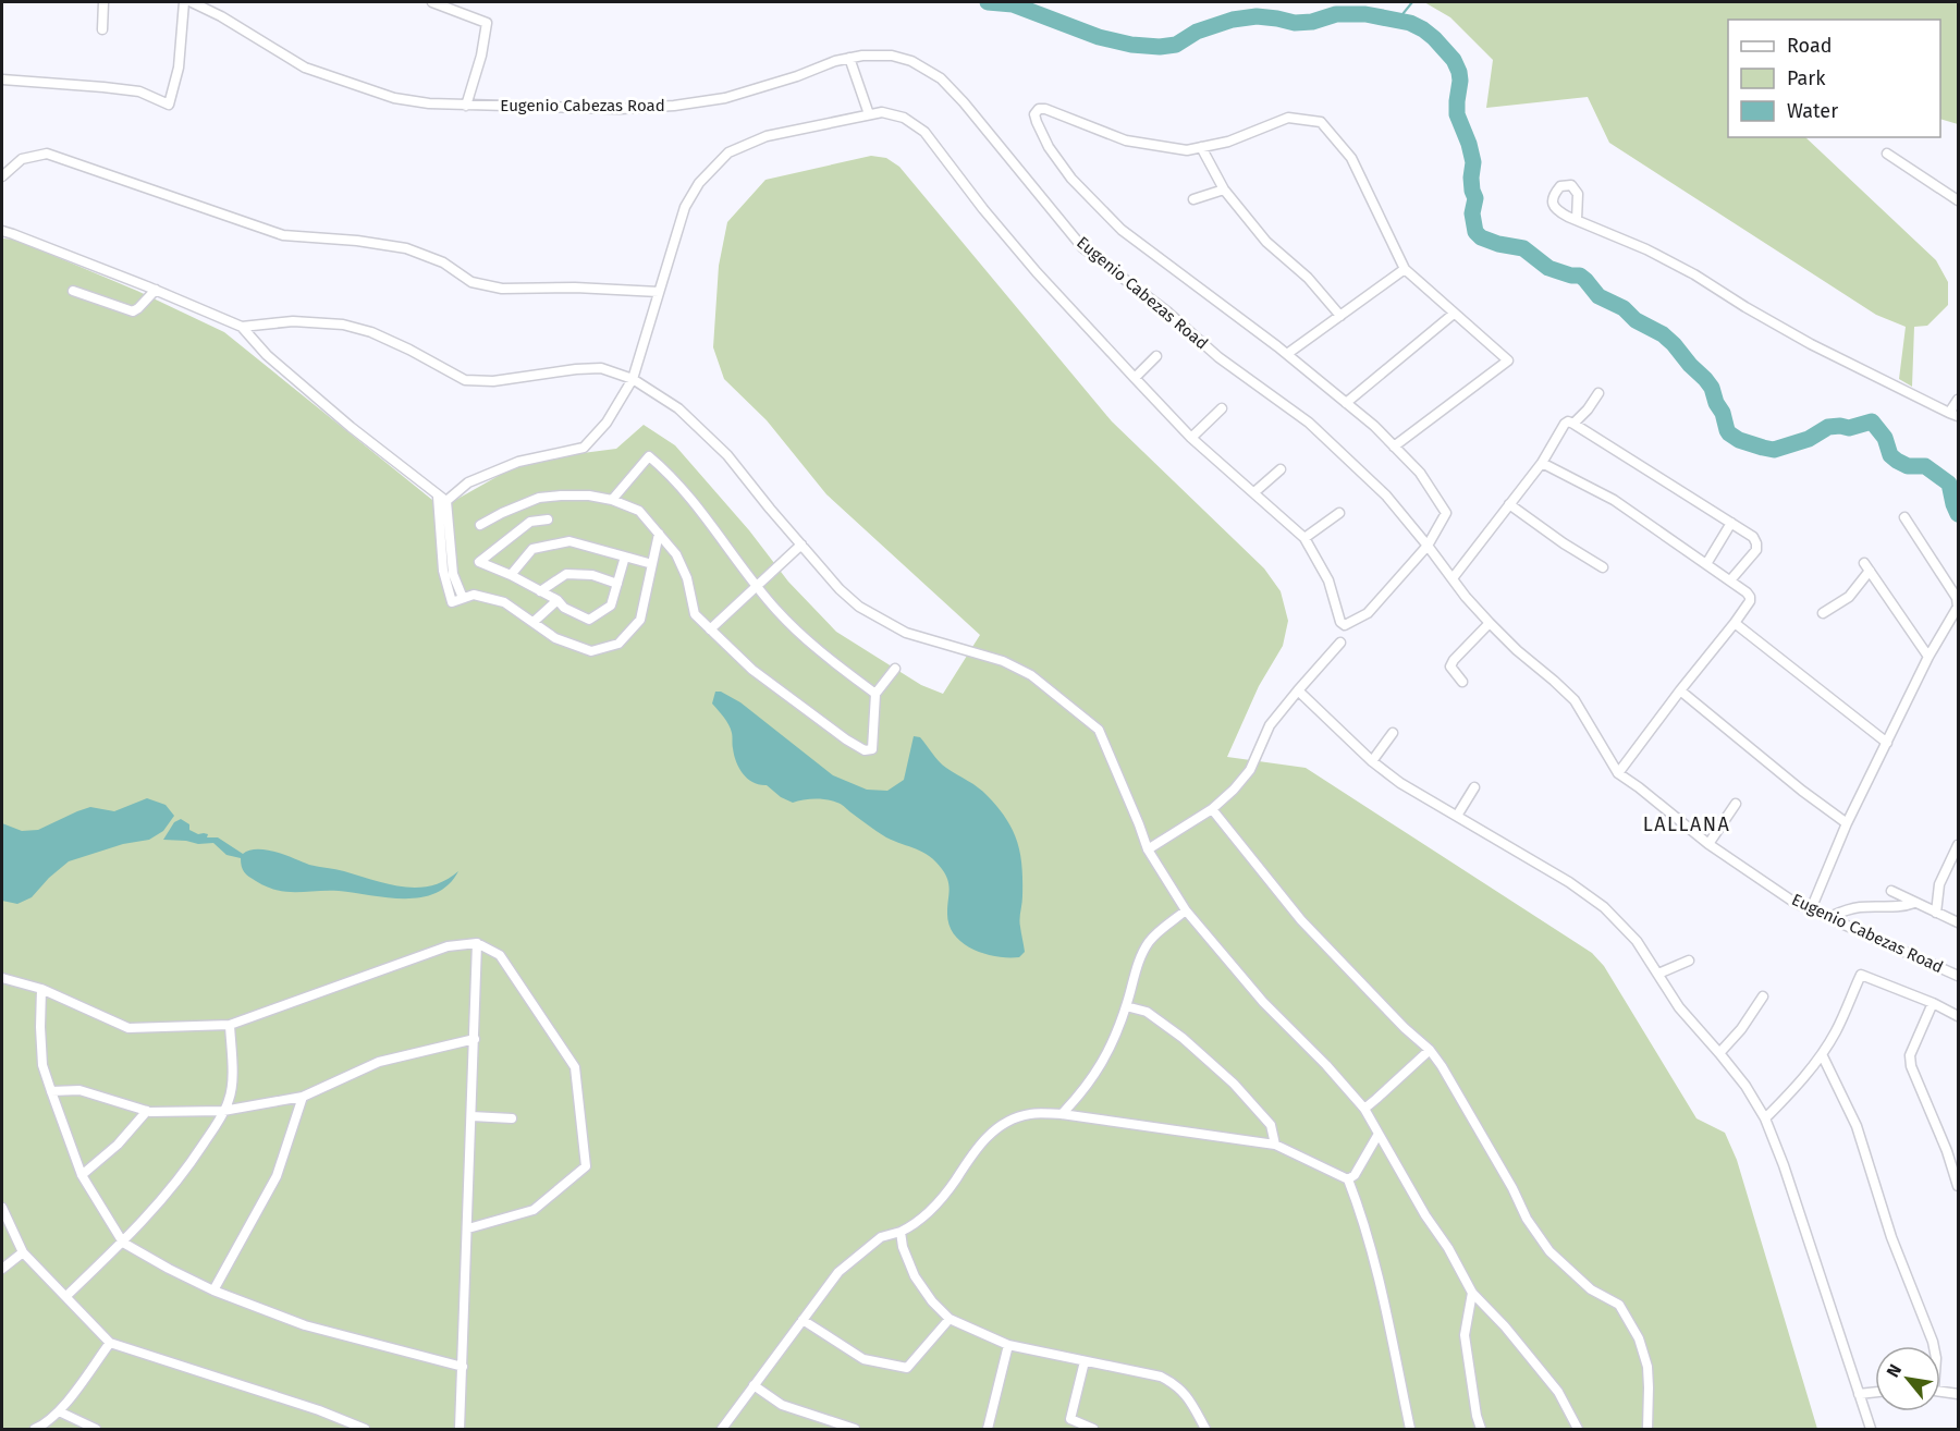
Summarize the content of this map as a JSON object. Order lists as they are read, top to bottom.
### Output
{
  "streets": {
    "street": ["Eugenio Cabezas Road"]
  },
  "districts": ["LALLANA"],
  "legend": ["Road", "Park", "Water"],
  "north": "top left"
}
